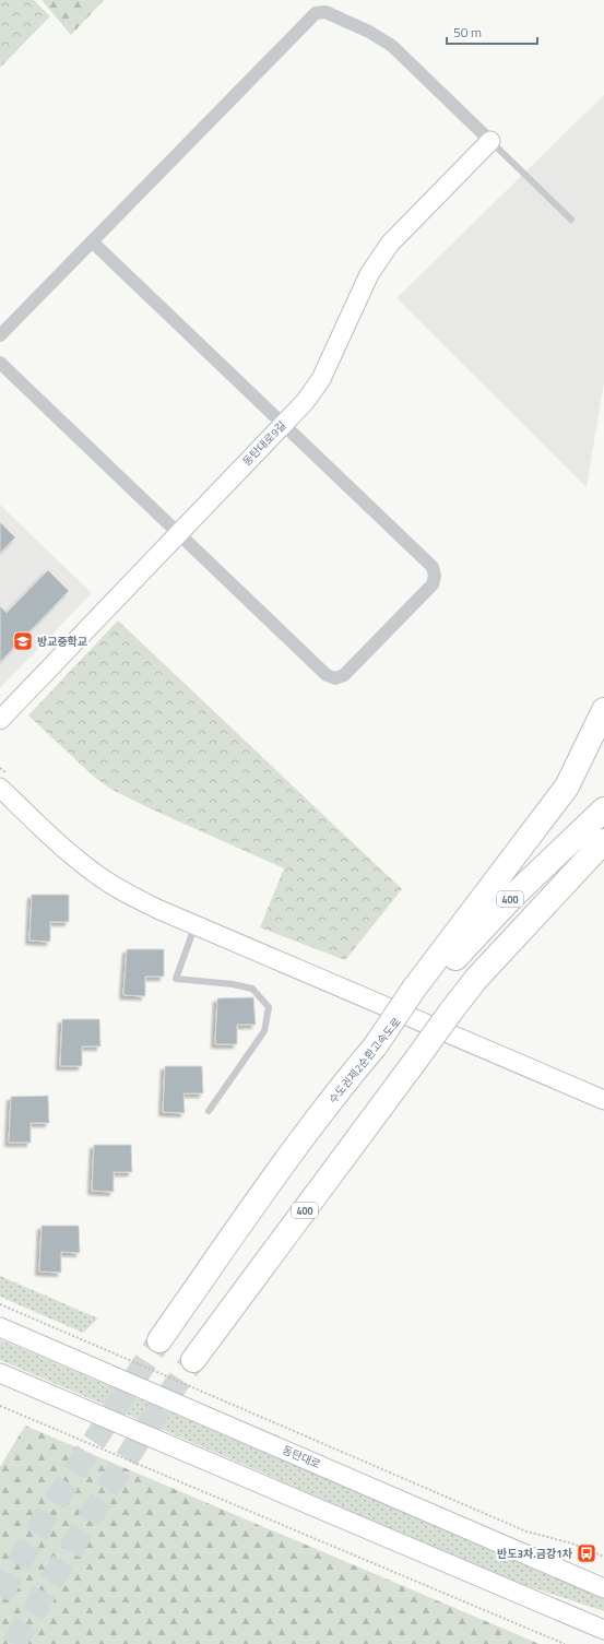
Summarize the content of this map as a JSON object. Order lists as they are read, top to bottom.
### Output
{
  "streets": {
    "highway": ["400", "수도권제2순환고속도로"],
    "street": ["동탄대로9길", "동탄대로"]
  },
  "crossings": [
    ["400", "수도권제2순환고속도로"]
  ],
  "places": {
    "school or university": ["방교중학교"],
    "bus stop": ["반도3차.금강1차"]
  },
  "scale_bar": "50 m"
}
